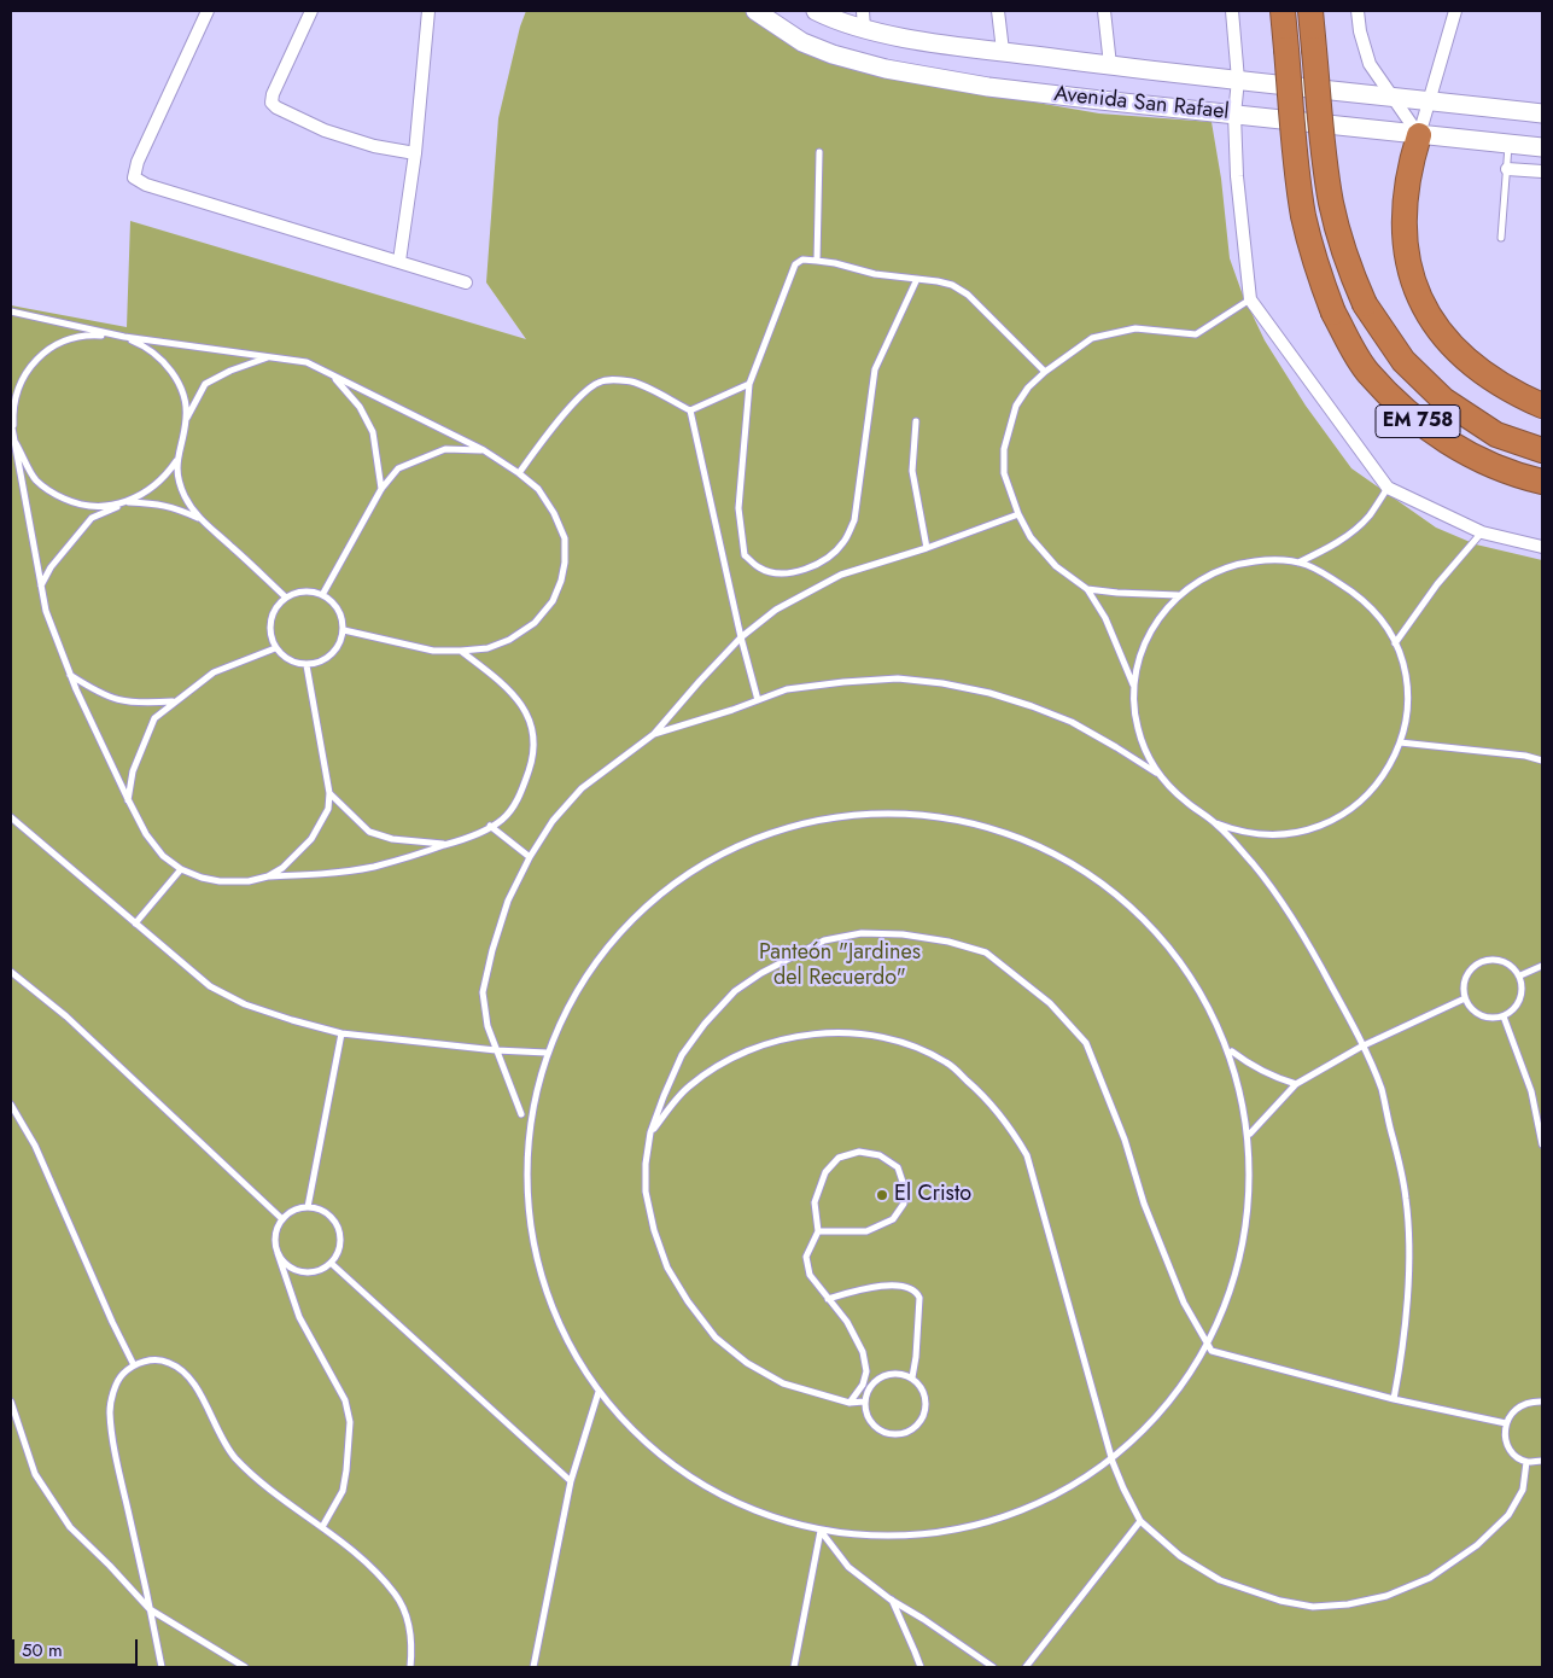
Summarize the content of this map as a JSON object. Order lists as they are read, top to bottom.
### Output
{
  "streets": {
    "highway": ["EM 758"],
    "main road": ["Avenida San Rafael"]
  },
  "parks": ["Panteón \"Jardines del Recuerdo\""],
  "places": ["El Cristo"],
  "scale_bar": "50 m"
}
